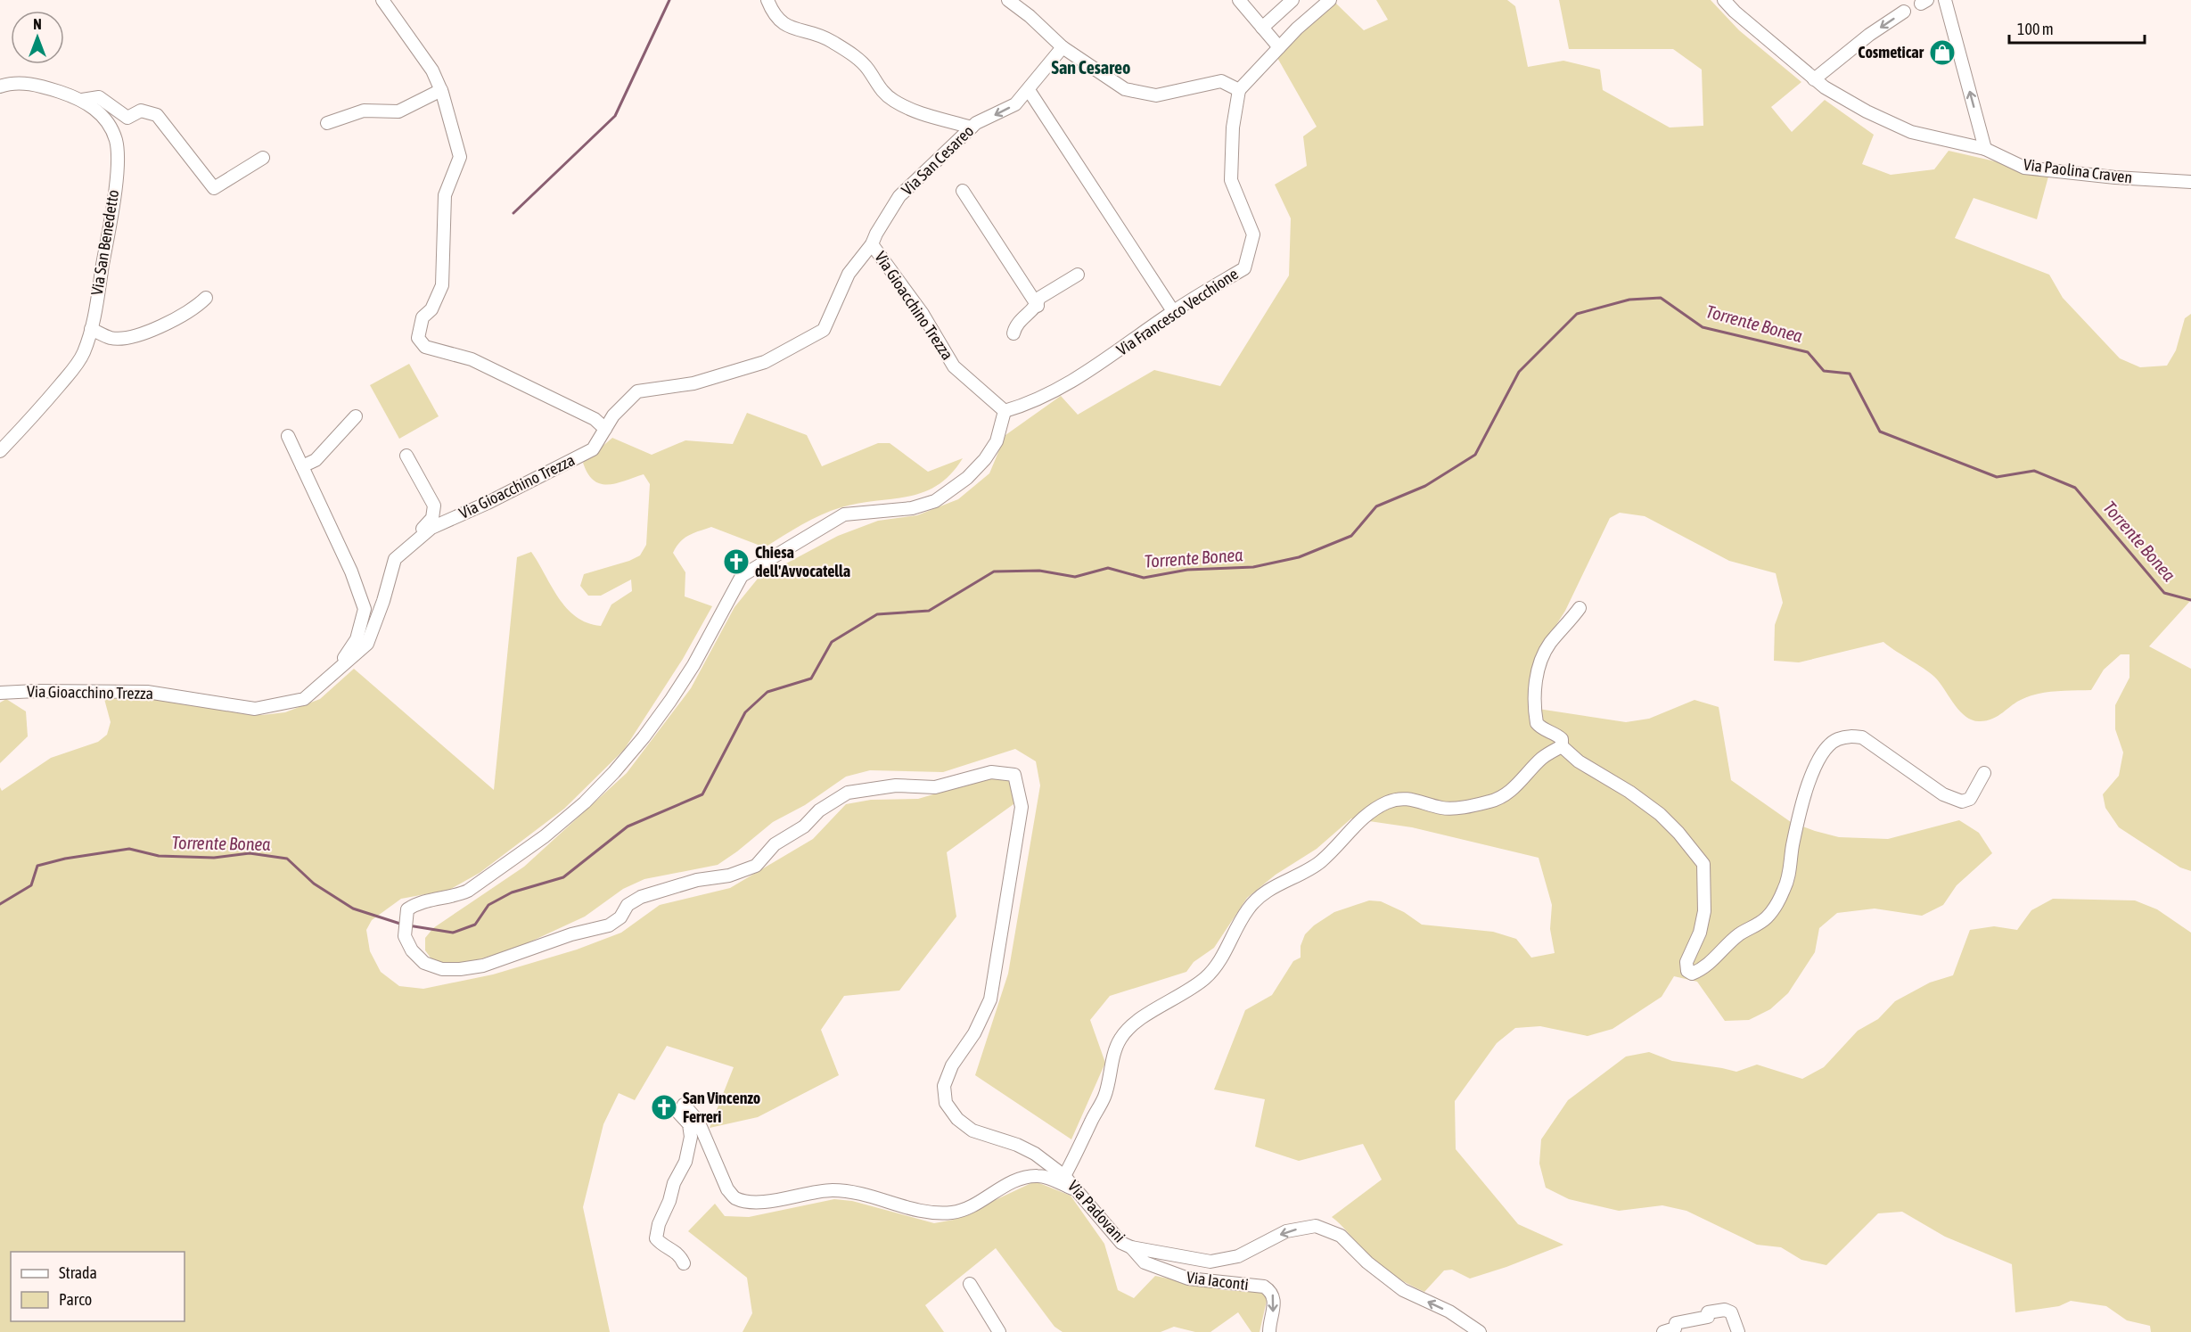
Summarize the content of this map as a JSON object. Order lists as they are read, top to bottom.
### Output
{
  "streets": {
    "street": [
      "Via San Cesareo",
      "Via Paolina Craven",
      "Via San Benedetto",
      "Via Gioacchino Trezza",
      "Via Francesco Vecchione",
      "Via Padovani",
      "Via Iaconti"
    ]
  },
  "crossings": [
    ["Via San Cesareo", "Via Gioacchino Trezza"],
    ["Via Gioacchino Trezza", "Via Francesco Vecchione"],
    ["Via Gioacchino Trezza", "Via Padovani"],
    ["Via Francesco Vecchione", "Via Padovani"],
    ["Via Padovani", "Via Iaconti"]
  ],
  "one_way": ["Via Iaconti"],
  "districts": ["San Cesareo"],
  "water": ["Torrente Bonea"],
  "places": {
    "shop": ["Cosmeticar"],
    "church": ["Chiesa dell'Avvocatella", "San Vincenzo Ferreri"]
  },
  "legend": ["Strada", "Parco"],
  "scale_bar": "100 m",
  "north": "top"
}
